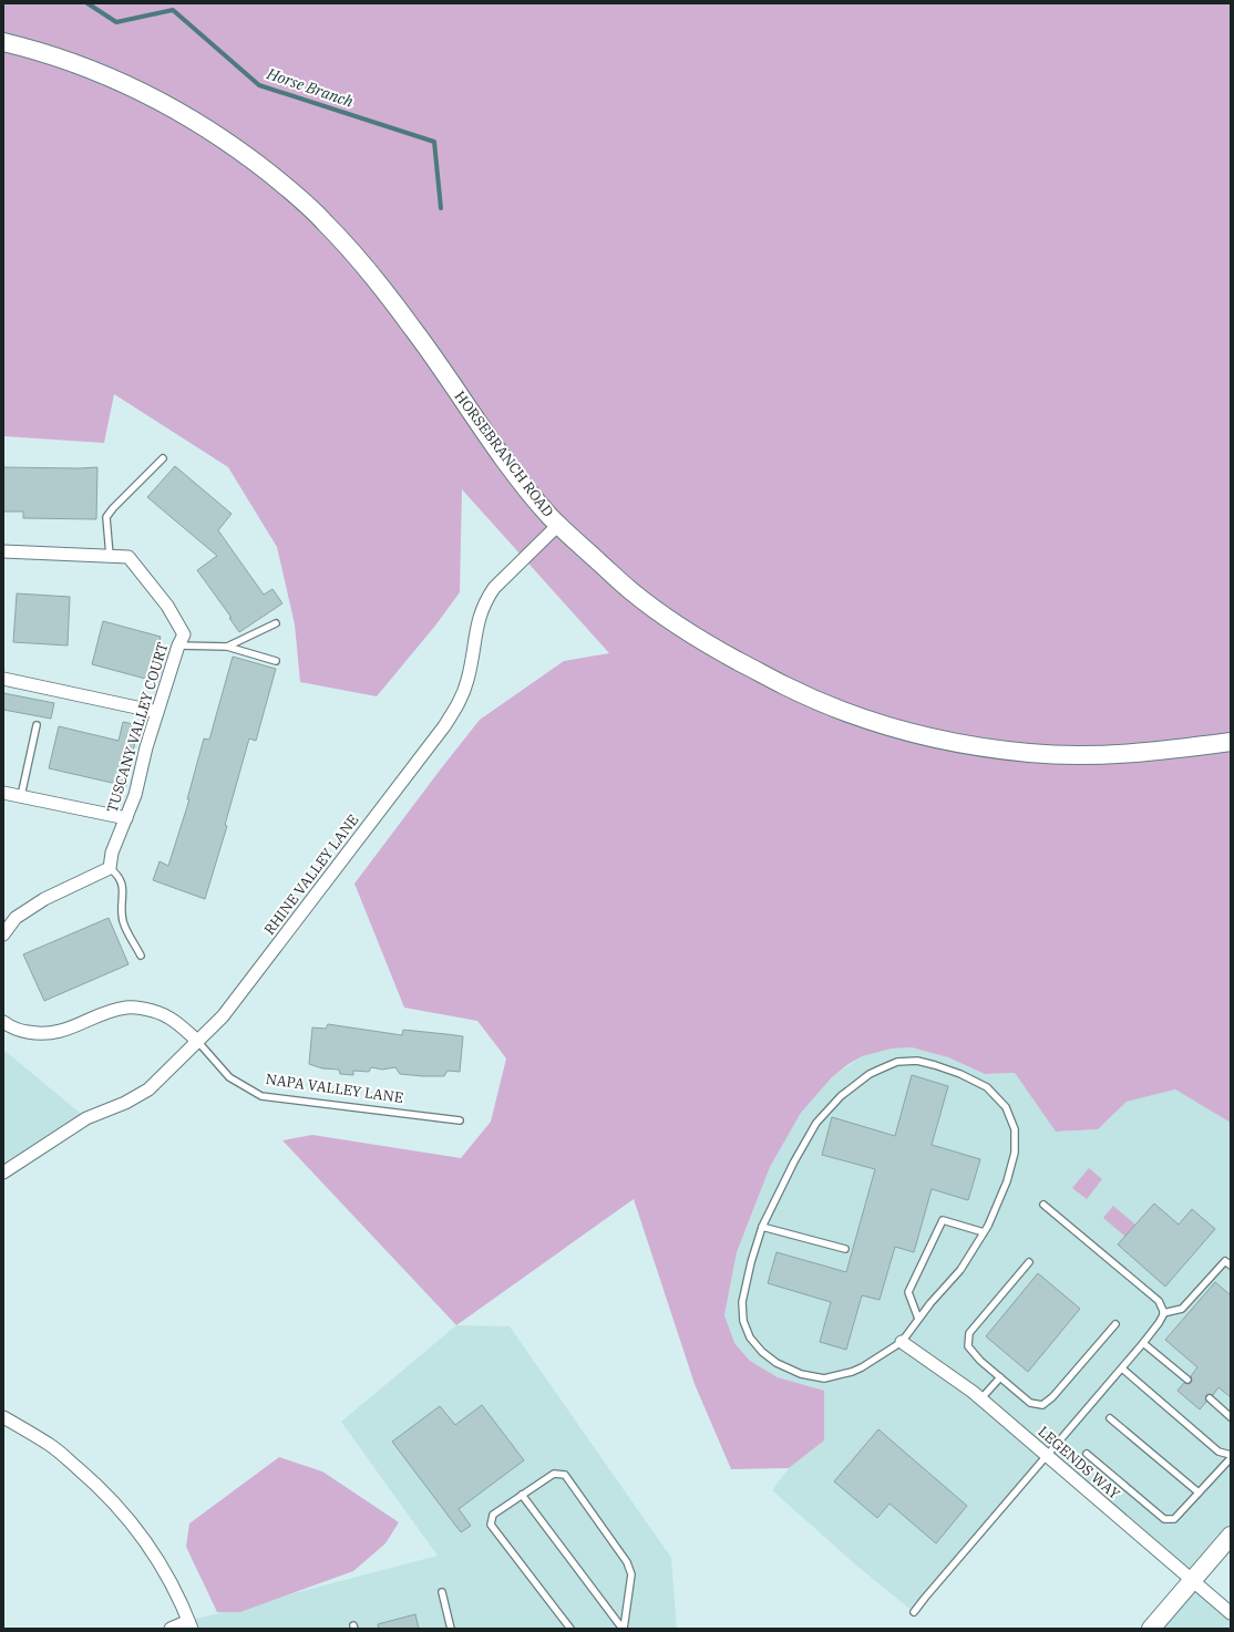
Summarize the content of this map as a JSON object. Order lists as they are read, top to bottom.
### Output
{
  "streets": {
    "street": [
      "HORSEBRANCH ROAD",
      "TUSCANY VALLEY COURT",
      "RHINE VALLEY LANE",
      "NAPA VALLEY LANE",
      "LEGENDS WAY"
    ]
  },
  "crossings": [
    ["HORSEBRANCH ROAD", "RHINE VALLEY LANE"],
    ["RHINE VALLEY LANE", "NAPA VALLEY LANE"]
  ],
  "water": ["Horse Branch"]
}
